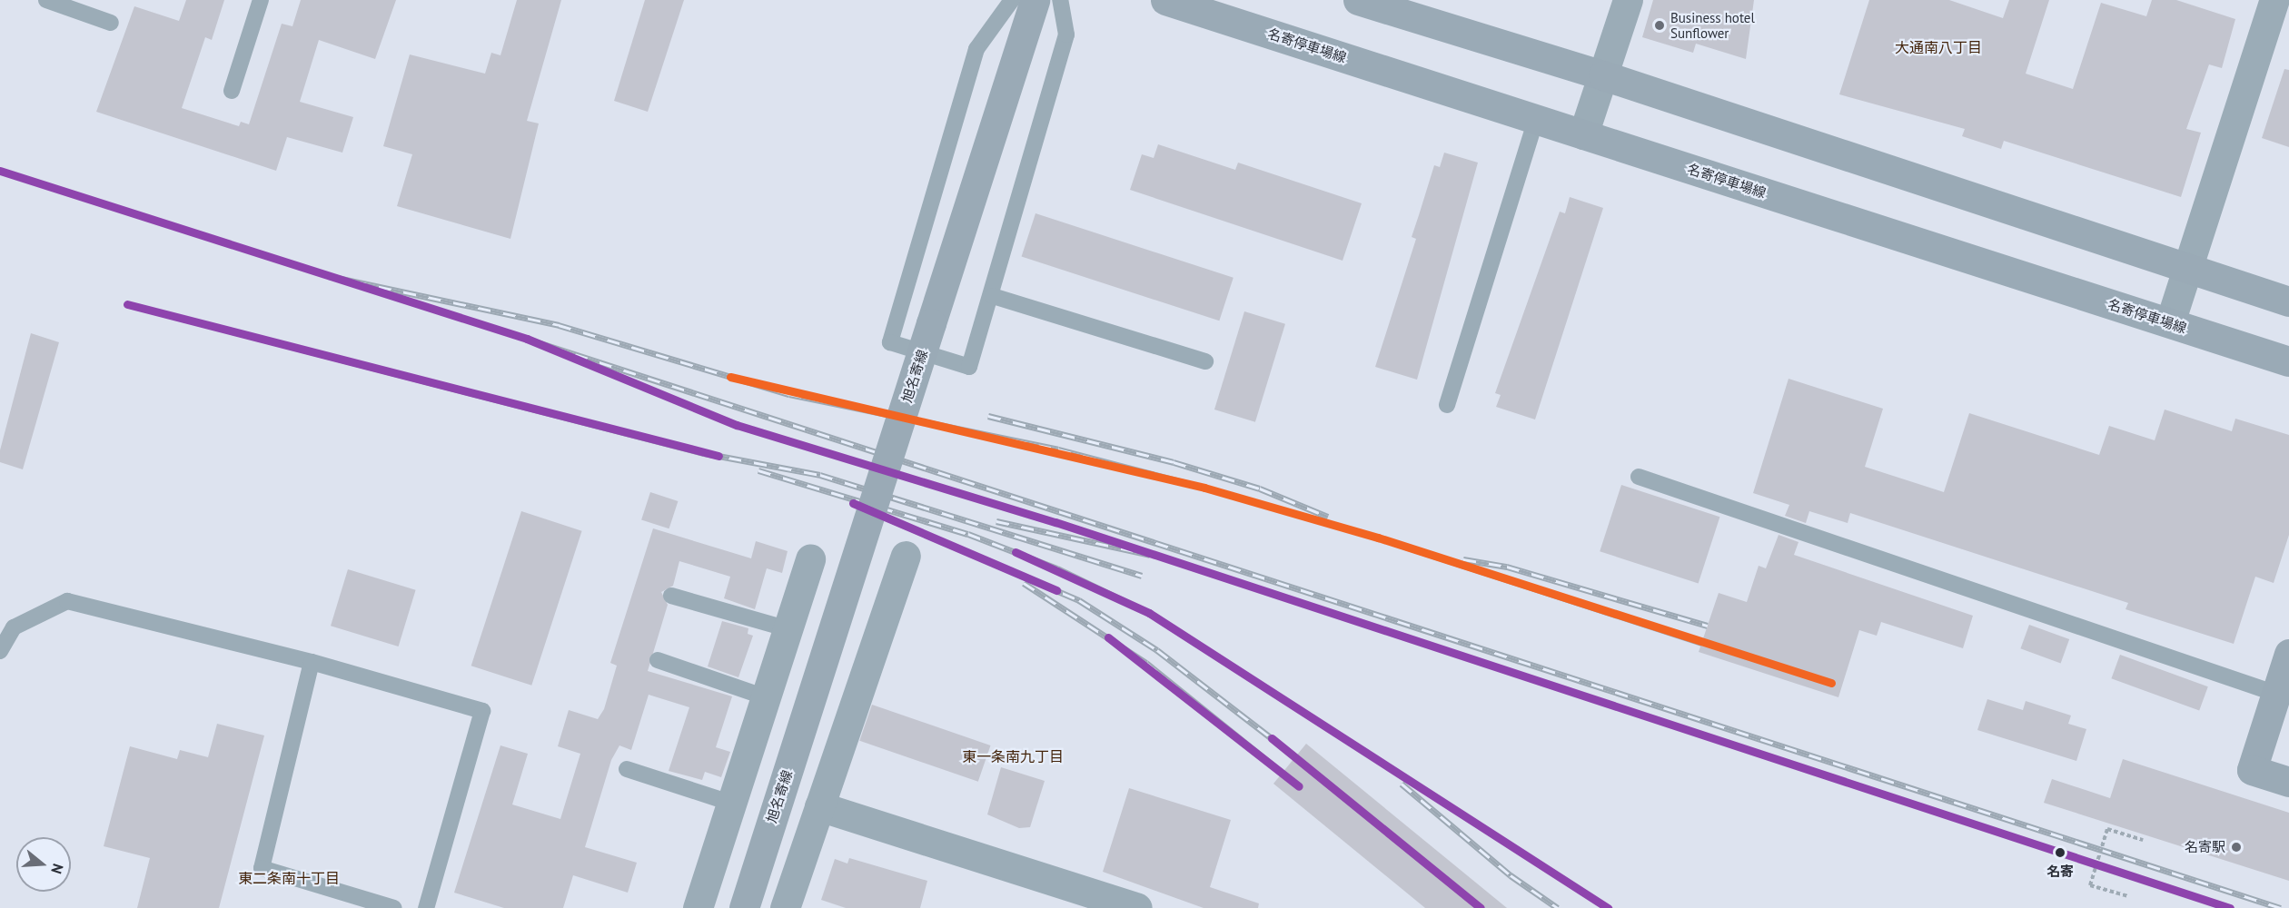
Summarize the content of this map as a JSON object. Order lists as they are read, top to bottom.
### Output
{
  "streets": {
    "main road": ["名寄停車場線", "旭名寄線"]
  },
  "districts": ["大通南八丁目", "東一条南九丁目", "東二条南十丁目"],
  "places": ["Business hotel Sunflower", "名寄駅", "名寄"],
  "north": "right"
}
